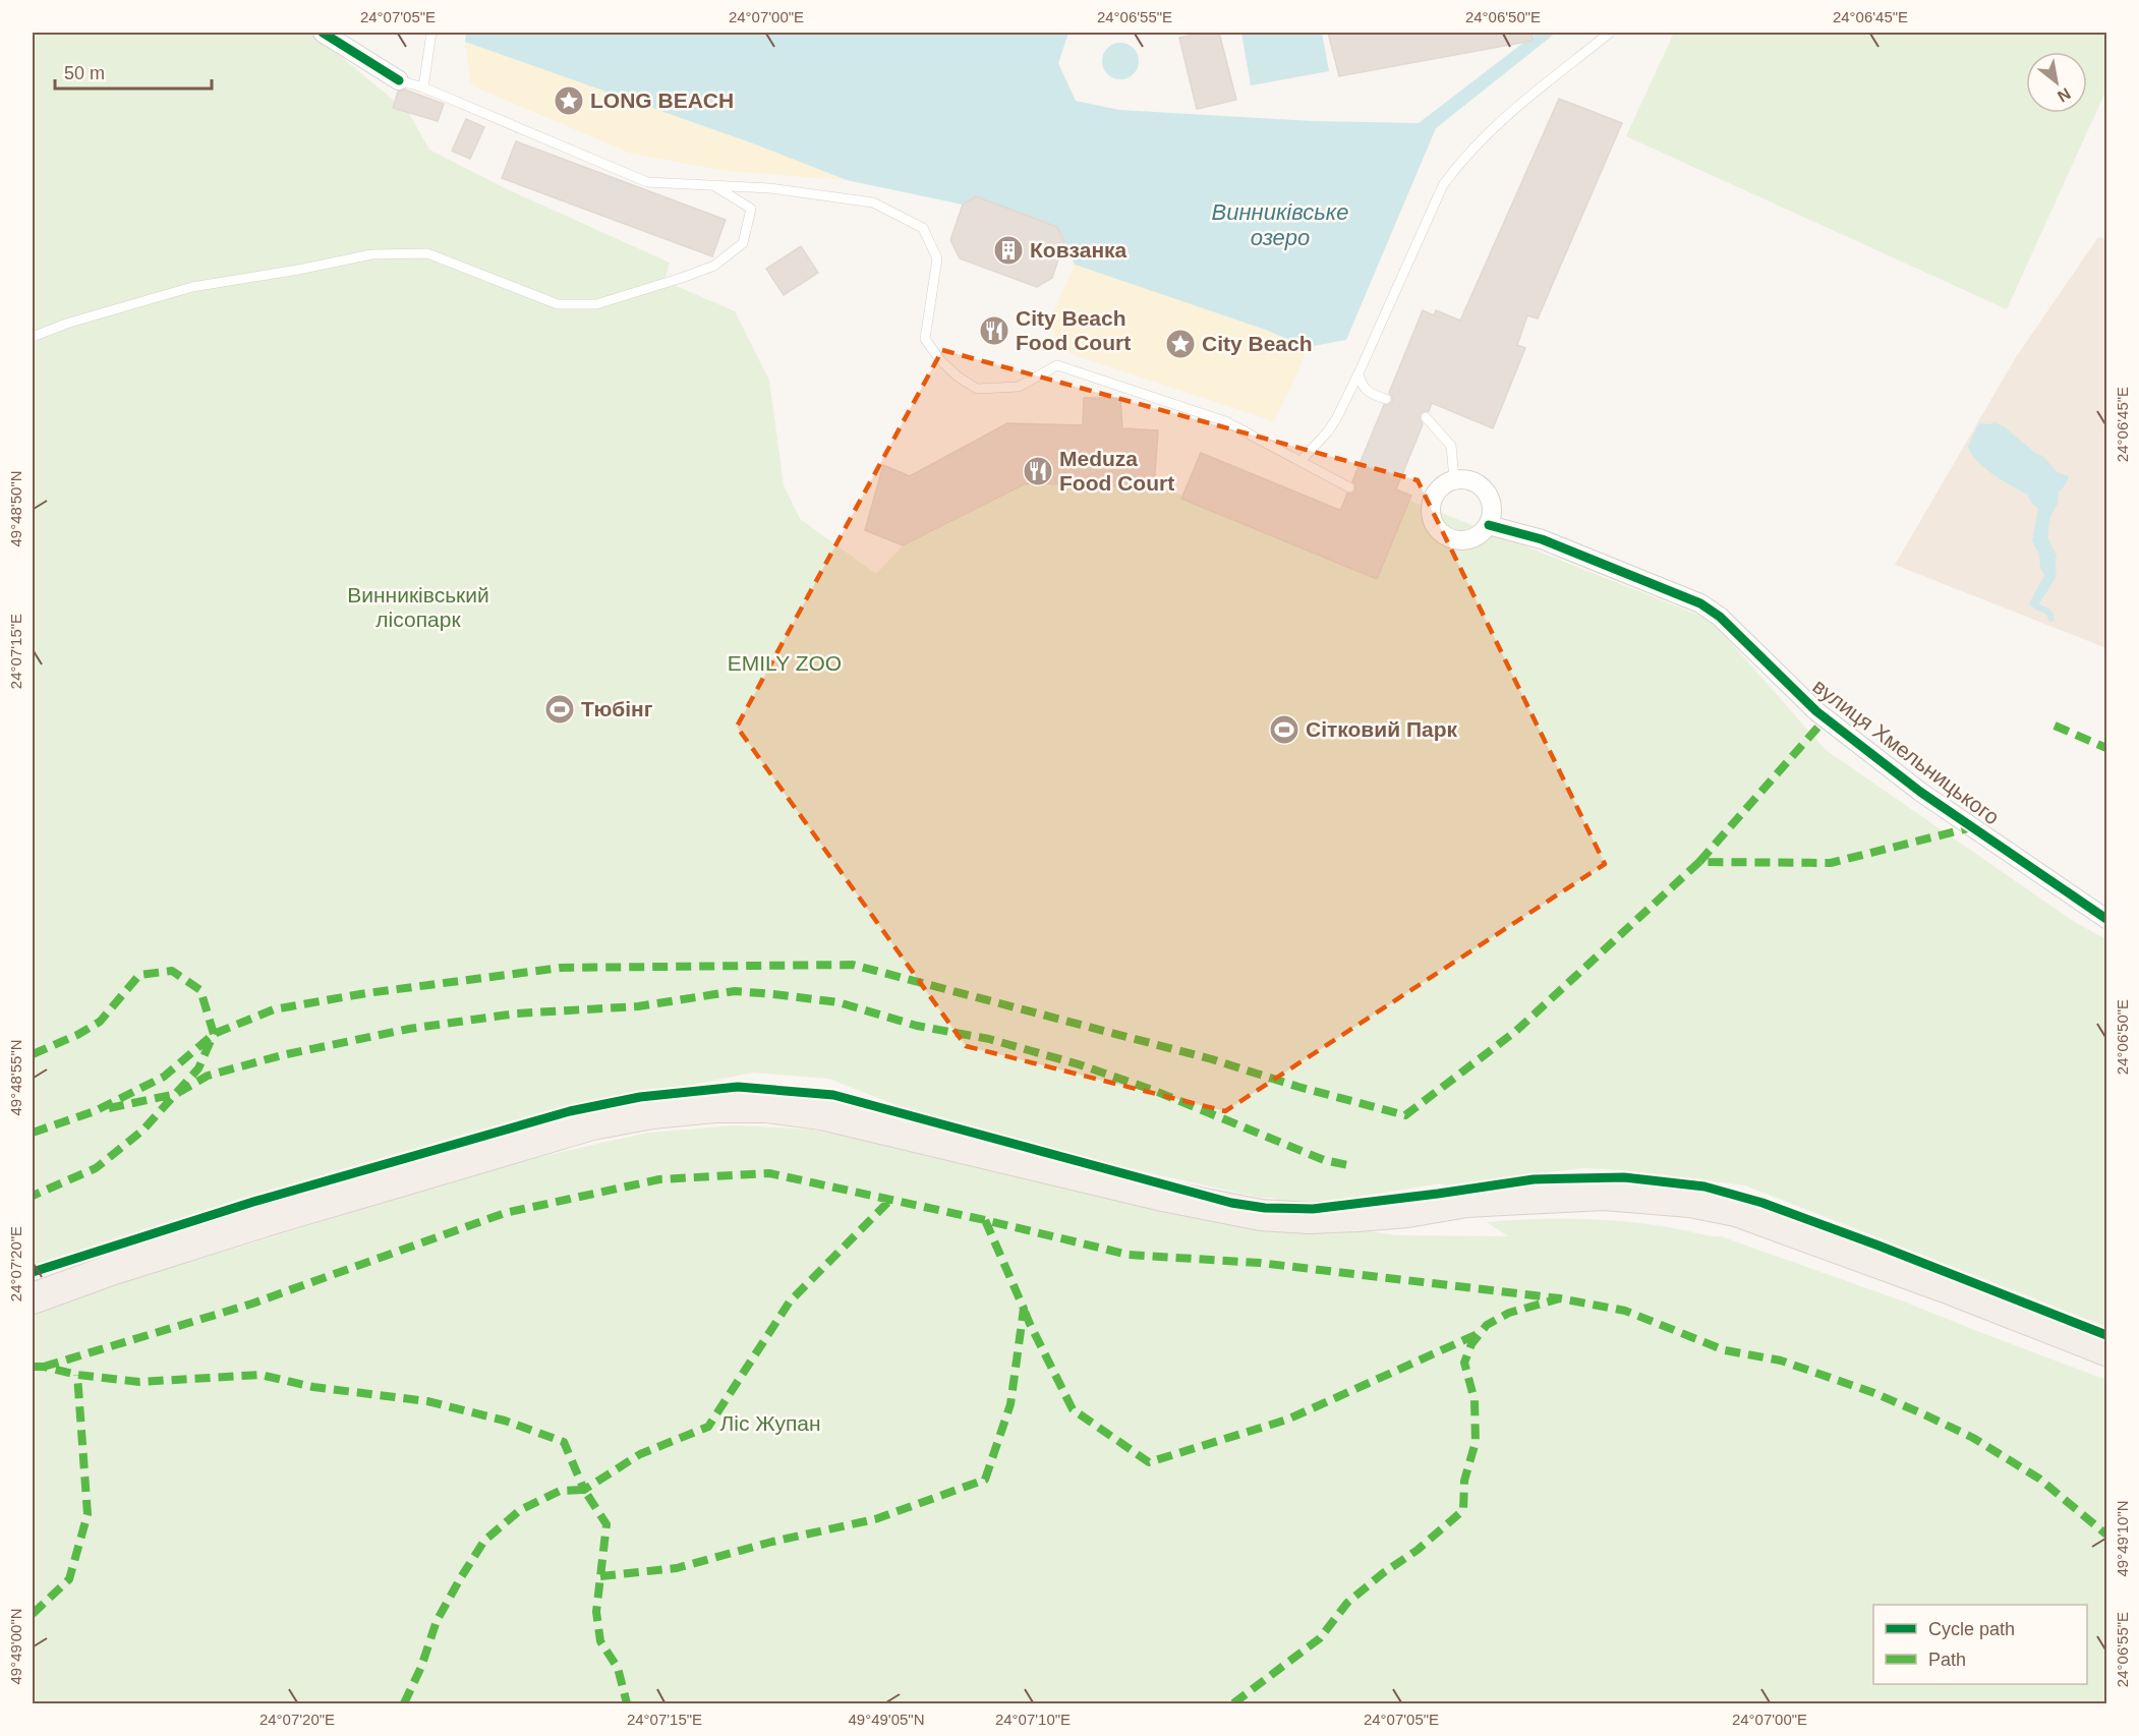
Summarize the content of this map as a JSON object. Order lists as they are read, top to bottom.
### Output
{
  "streets": {
    "street": ["вулиця Хмельницького"]
  },
  "water": ["Винниківське озеро"],
  "parks": ["Винниківський лісопарк", "EMILY ZOO", "Ліс Жупан"],
  "places": {
    "place": ["LONG BEACH", "City Beach"],
    "building": ["Ковзанка"],
    "restaurant": ["City Beach Food Court", "Meduza Food Court"],
    "sports": ["Тюбінг", "Сітковий Парк"]
  },
  "legend": ["Cycle path", "Path"],
  "scale_bar": "50 m",
  "north": "bottom right",
  "coordinates": [
    "24°07'05\"E",
    "24°07'00\"E",
    "24°06'55\"E",
    "24°06'50\"E",
    "24°06'45\"E",
    "49°48'50\"N",
    "24°07'15\"E",
    "49°48'55\"N",
    "24°07'20\"E",
    "49°49'10\"N",
    "49°49'00\"N",
    "49°49'05\"N",
    "24°07'10\"E"
  ]
}
